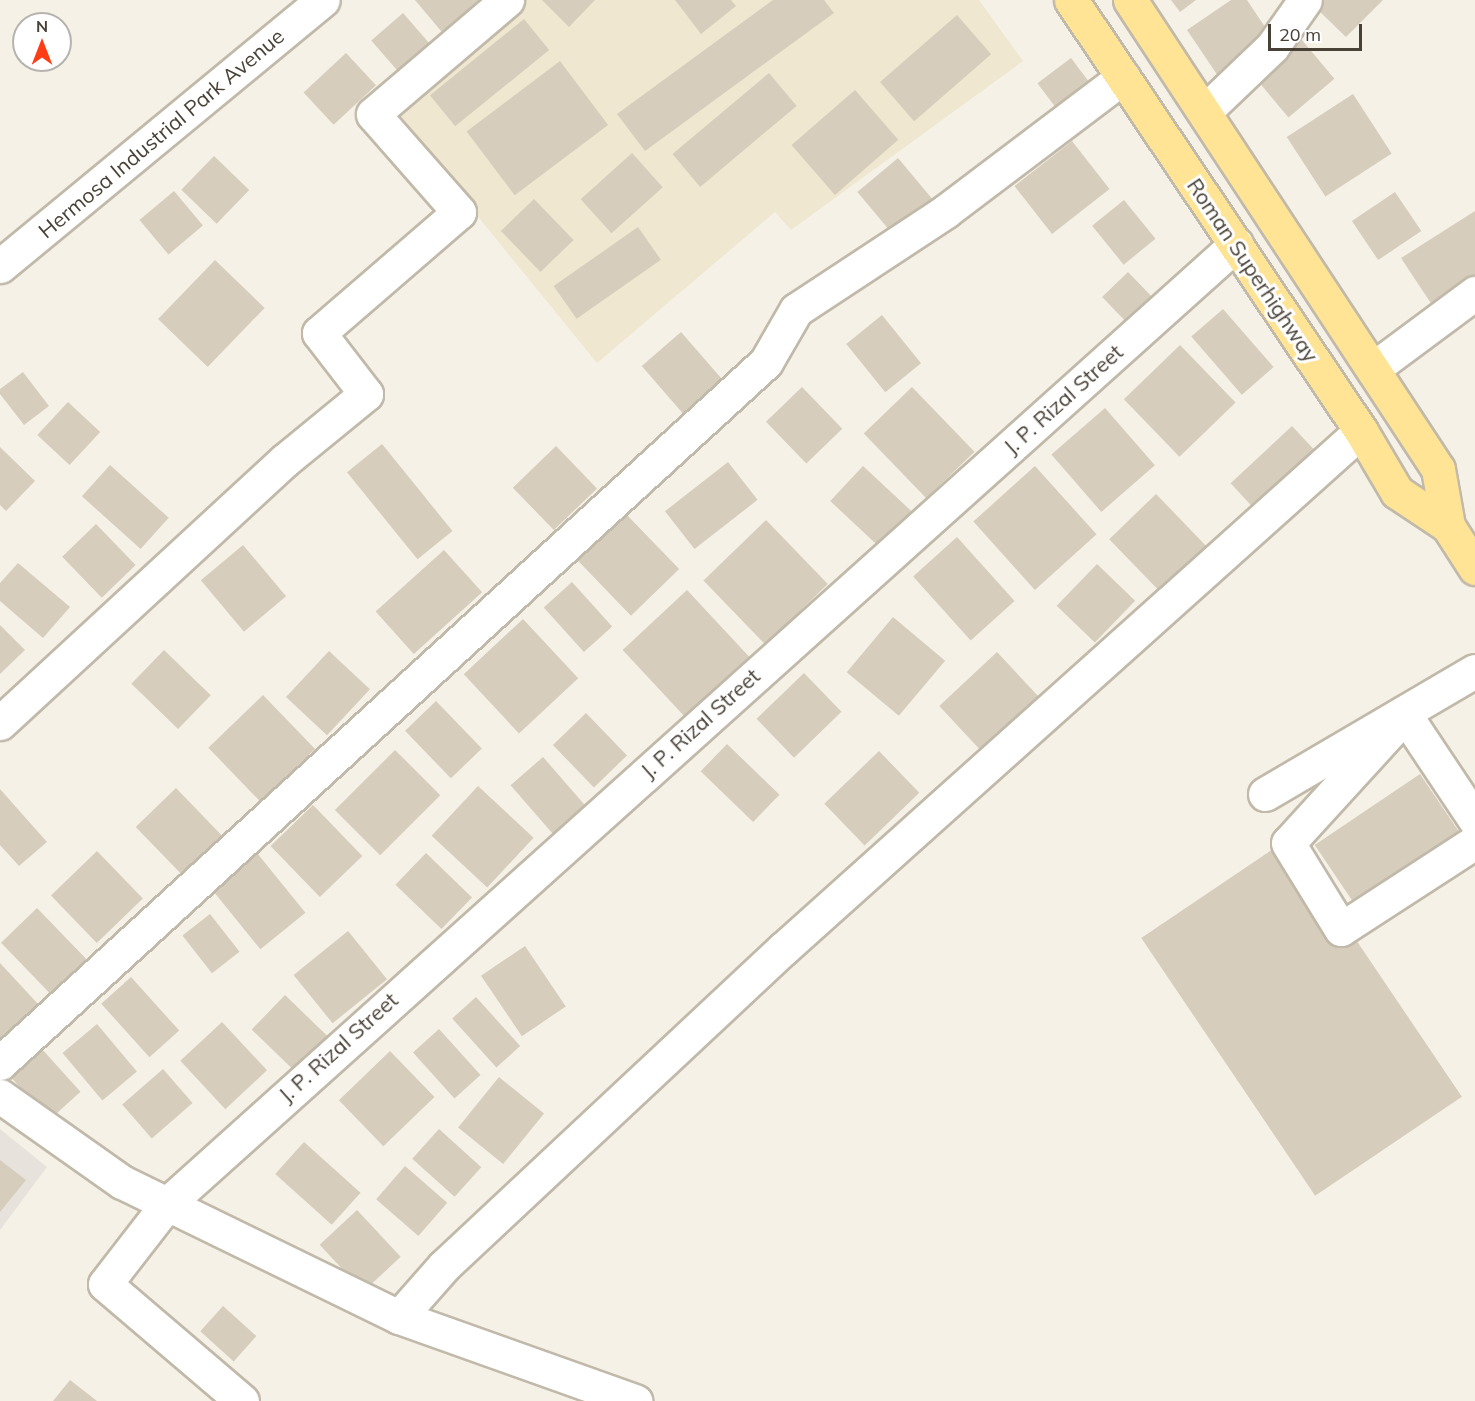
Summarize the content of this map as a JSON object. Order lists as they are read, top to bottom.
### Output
{
  "streets": {
    "main road": ["Roman Superhighway"],
    "street": ["Hermosa Industrial Park Avenue", "J. P. Rizal Street"]
  },
  "crossings": [
    ["Roman Superhighway", "J. P. Rizal Street"]
  ],
  "scale_bar": "20 m",
  "north": "top"
}
